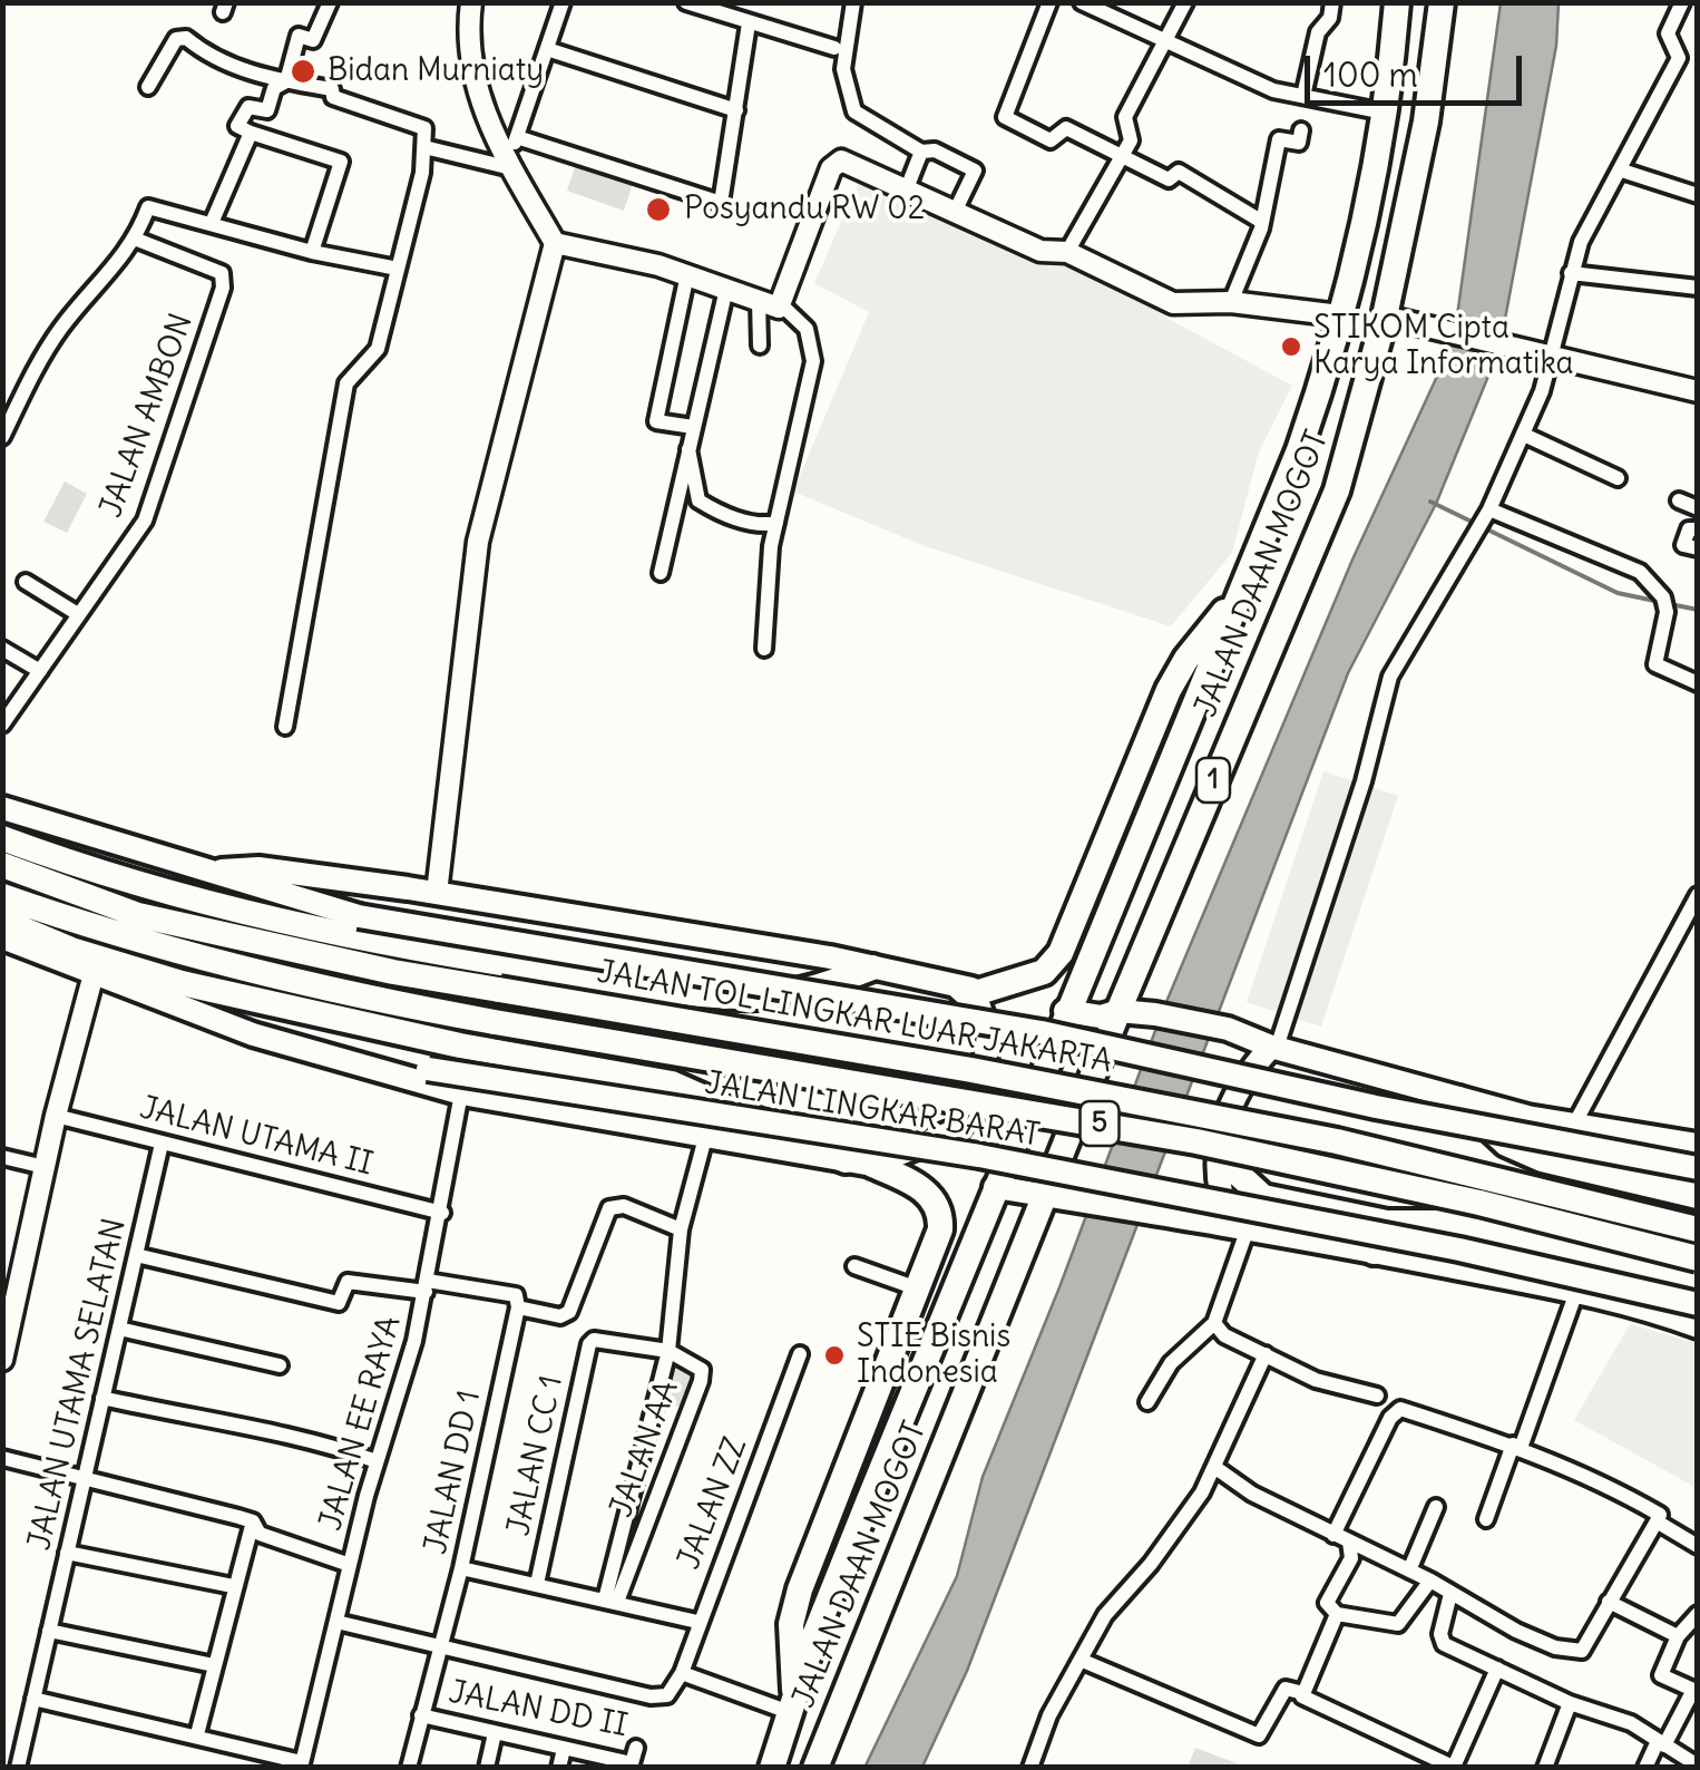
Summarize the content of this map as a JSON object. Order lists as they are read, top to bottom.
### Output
{
  "streets": {
    "highway": [
      "JALAN DAAN MOGOT",
      "1",
      "JALAN TOL LINGKAR LUAR JAKARTA",
      "5"
    ],
    "main road": ["JALAN LINGKAR BARAT"],
    "street": [
      "JALAN AMBON",
      "JALAN UTAMA II",
      "JALAN UTAMA SELATAN",
      "JALAN EE RAYA",
      "JALAN AA",
      "JALAN CC 1",
      "JALAN DD 1",
      "JALAN ZZ",
      "JALAN DD II"
    ]
  },
  "crossings": [
    ["JALAN DAAN MOGOT", "JALAN LINGKAR BARAT"],
    ["JALAN UTAMA II", "JALAN UTAMA SELATAN"],
    ["JALAN UTAMA II", "JALAN EE RAYA"],
    ["JALAN AA", "JALAN CC 1"],
    ["JALAN DD 1", "JALAN DD II"]
  ],
  "places": [
    "Bidan Murniaty",
    "Posyandu RW 02",
    "STIKOM Cipta Karya Informatika",
    "STIE Bisnis Indonesia"
  ],
  "scale_bar": "100 m"
}
